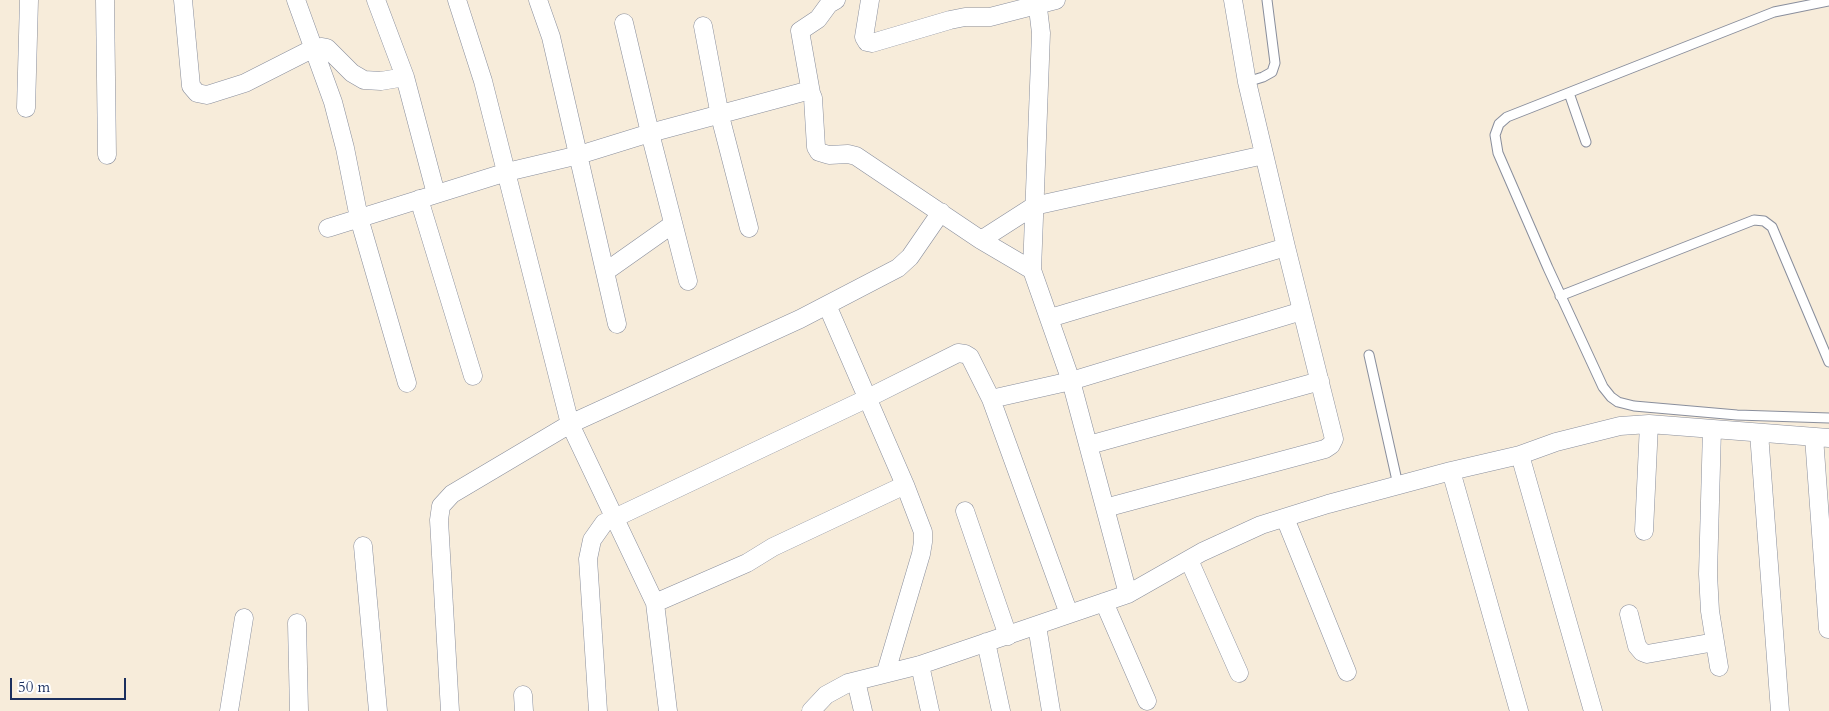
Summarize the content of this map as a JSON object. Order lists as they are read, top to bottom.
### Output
{
  "scale_bar": "50 m"
}
